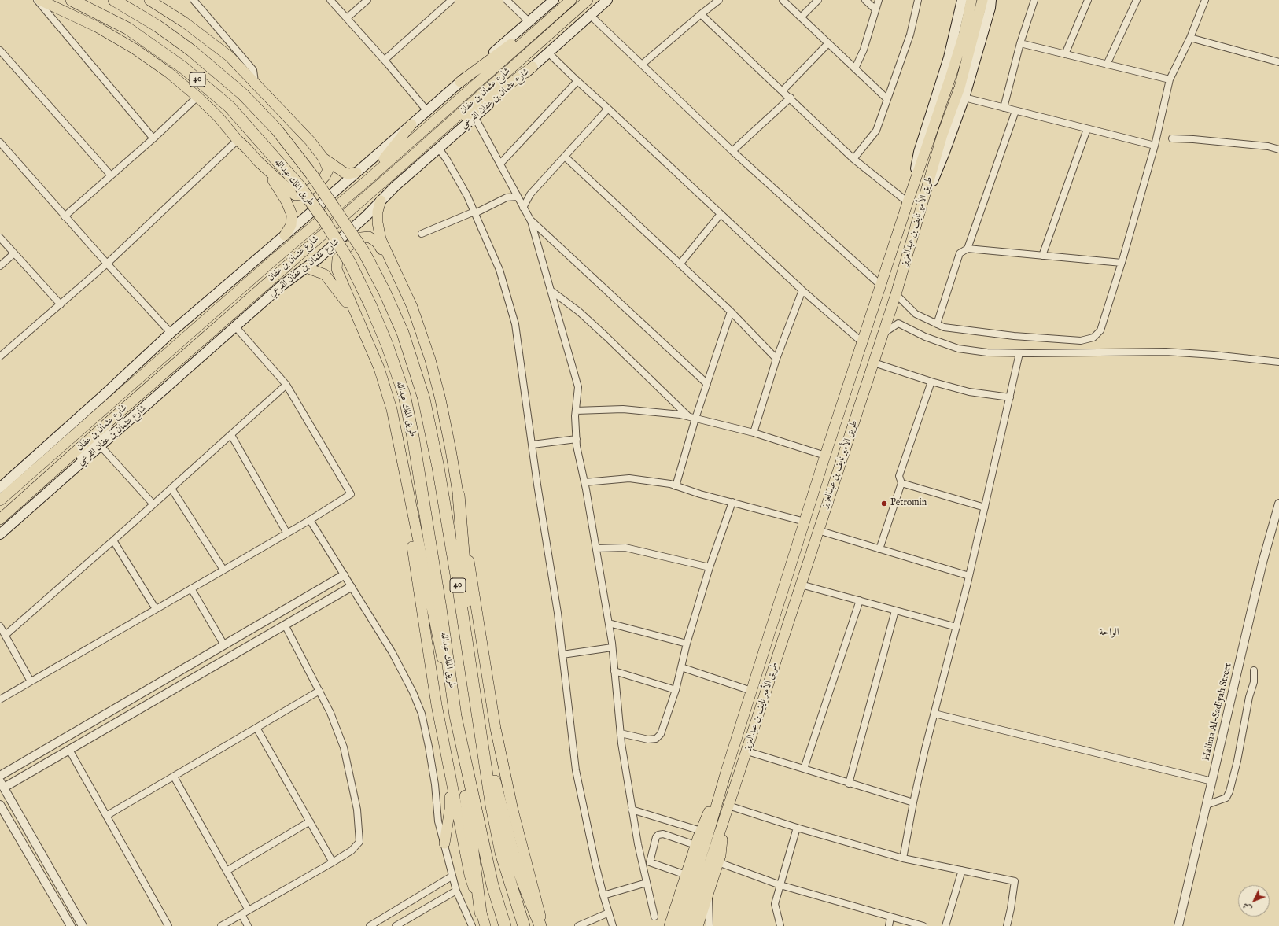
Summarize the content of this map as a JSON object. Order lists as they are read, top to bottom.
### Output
{
  "streets": {
    "highway": ["40", "طريق الملك عبدالله"],
    "main road": ["شارع عثمان بن عفان", "شارع عثمان بن عفان الفرعي", "طريق الأمير نايف بن عبدالعزيز"],
    "street": ["Halima Al-Sadiyah Street"]
  },
  "districts": ["الواحة"],
  "places": ["Petromin"],
  "north": "bottom left"
}
